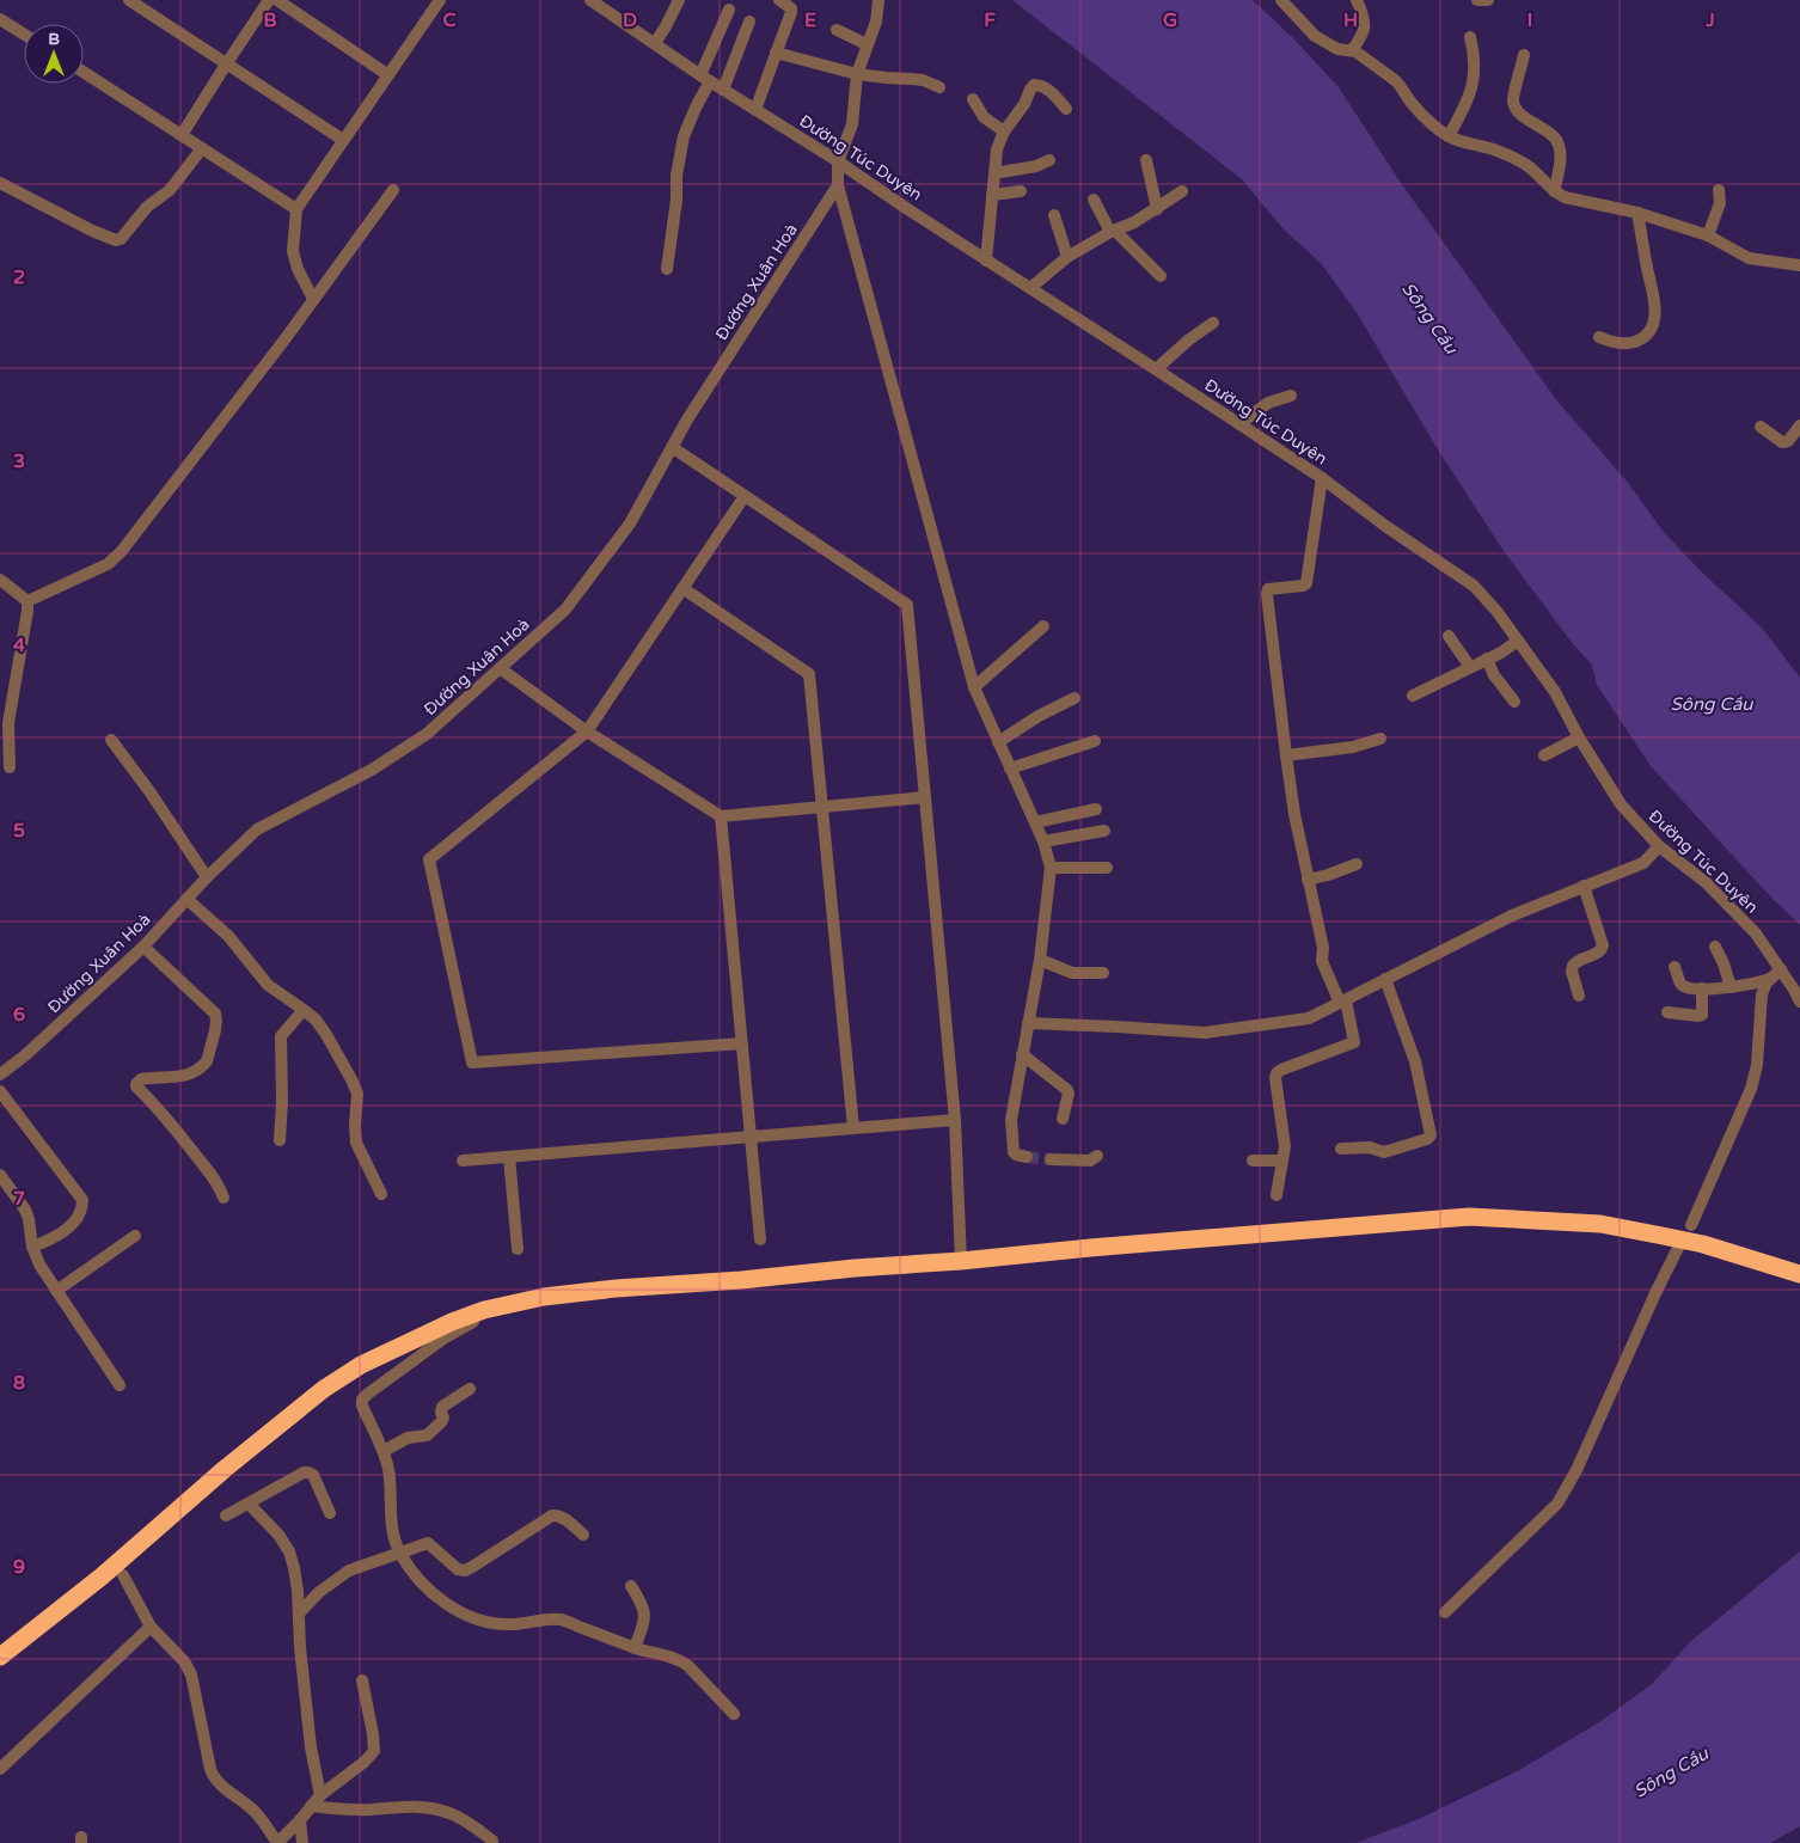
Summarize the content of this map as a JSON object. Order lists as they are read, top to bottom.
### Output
{
  "streets": {
    "street": ["Đường Túc Duyên", "Đường Xuân Hoà"]
  },
  "water": ["Sông Cầu"],
  "north": "top",
  "grid": {
    "columns": [
      "B",
      "C",
      "D",
      "E",
      "F",
      "G",
      "H",
      "I",
      "J"
    ],
    "rows": [
      "2",
      "3",
      "4",
      "5",
      "6",
      "7",
      "8",
      "9"
    ]
  }
}
